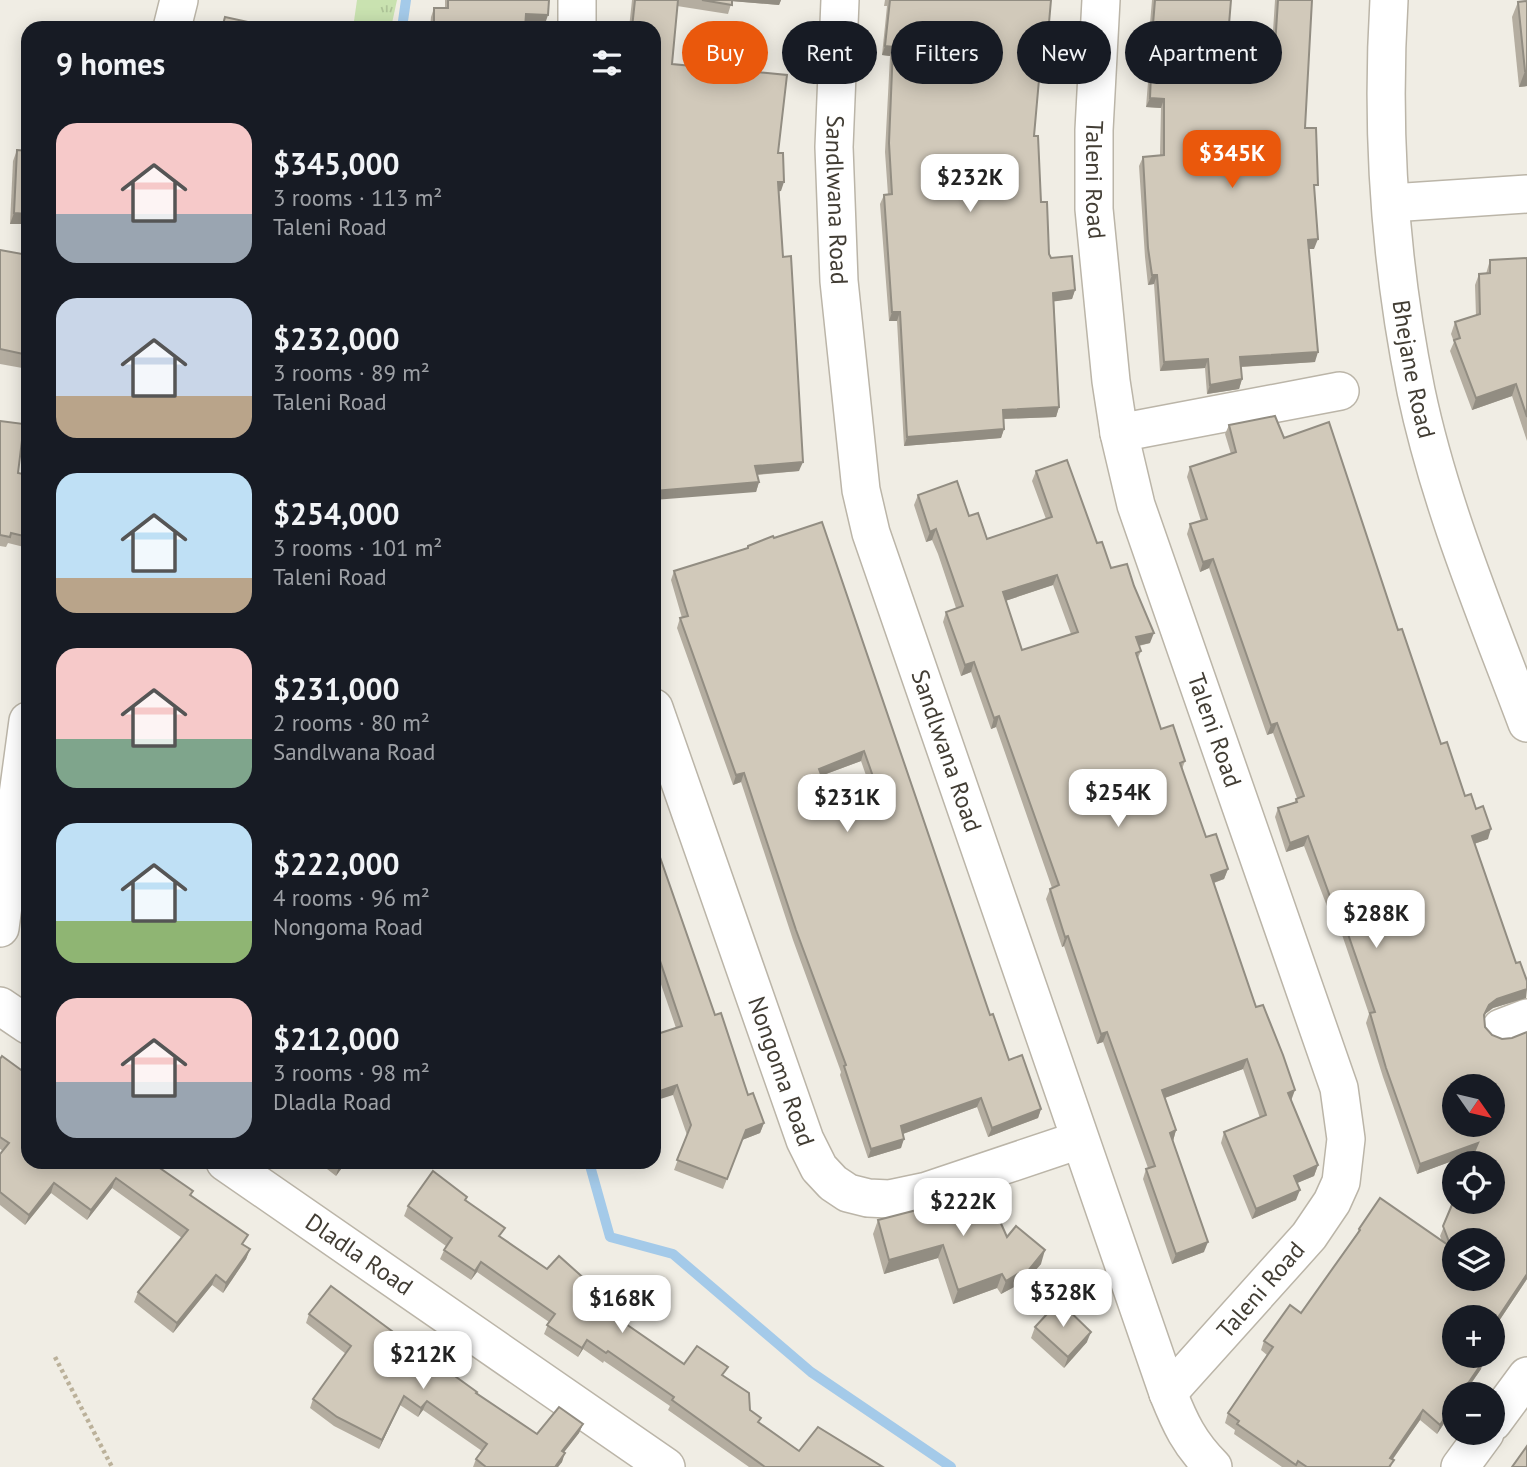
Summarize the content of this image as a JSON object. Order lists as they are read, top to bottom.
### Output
{
  "streets": {
    "street": [
      "Taleni Road",
      "Sandlwana Road",
      "Bhejane Road",
      "Nongoma Road",
      "Dladla Road"
    ]
  },
  "crossings": [
    ["Taleni Road", "Sandlwana Road"],
    ["Sandlwana Road", "Nongoma Road"]
  ],
  "north": "bottom right",
  "page": {
    "chip": [
      "Buy",
      "Rent",
      "Filters",
      "New",
      "Apartment"
    ],
    "heading": "9 homes",
    "list": [
      {
        "name": "$345,000",
        "note": "3 rooms · 113 m² · Taleni Road"
      },
      {
        "name": "$232,000",
        "note": "3 rooms · 89 m² · Taleni Road"
      },
      {
        "name": "$254,000",
        "note": "3 rooms · 101 m² · Taleni Road"
      },
      {
        "name": "$231,000",
        "note": "2 rooms · 80 m² · Sandlwana Road"
      },
      {
        "name": "$222,000",
        "note": "4 rooms · 96 m² · Nongoma Road"
      },
      {
        "name": "$212,000",
        "note": "3 rooms · 98 m² · Dladla Road"
      }
    ],
    "price": [
      "$345K",
      "$232K",
      "$254K",
      "$231K",
      "$288K",
      "$222K",
      "$328K",
      "$168K",
      "$212K"
    ],
    "map_buttons": ["+", "−"]
  }
}
